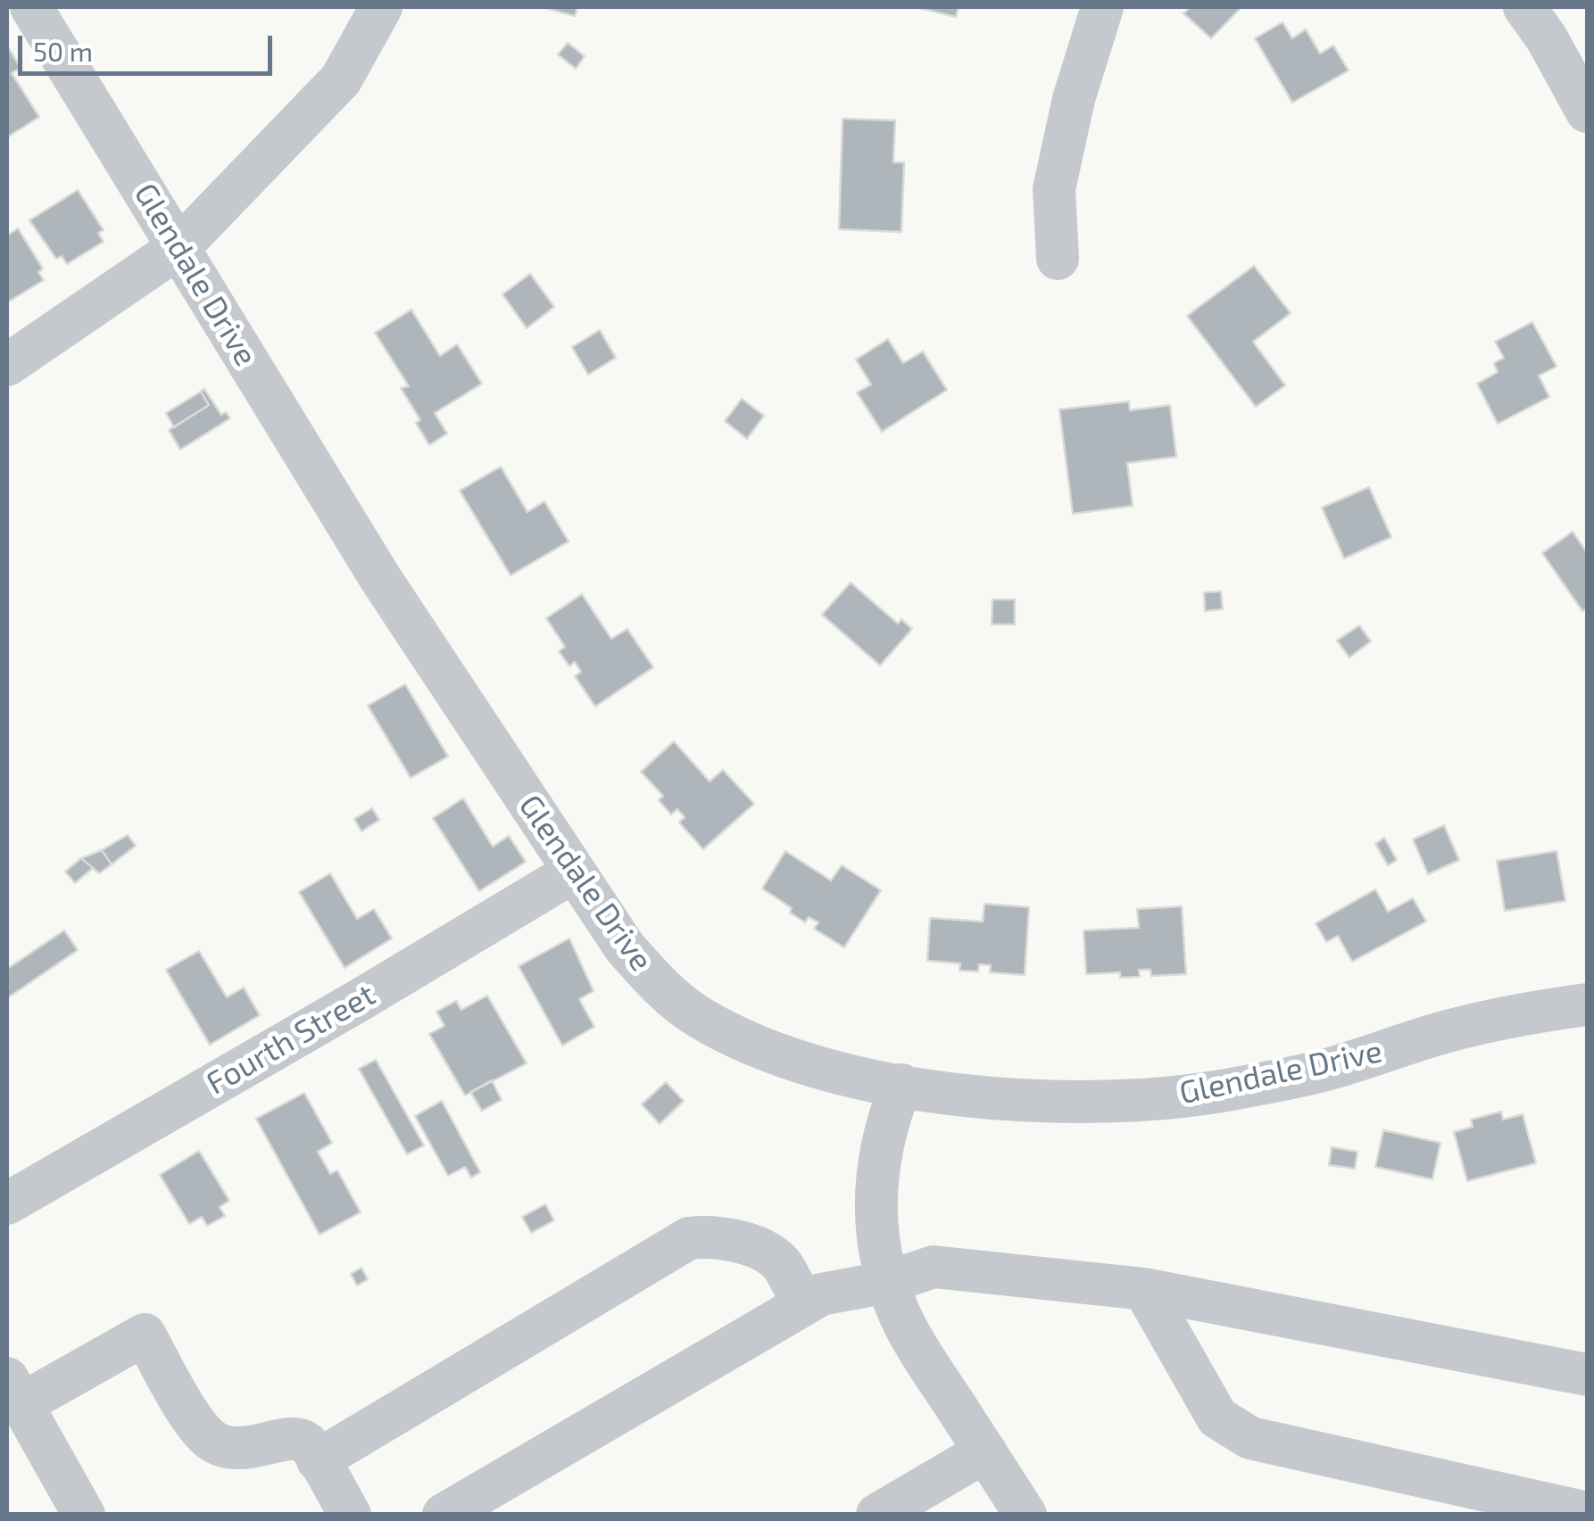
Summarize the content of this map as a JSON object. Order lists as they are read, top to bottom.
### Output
{
  "streets": {
    "street": ["Glendale Drive", "Fourth Street"]
  },
  "crossings": [
    ["Glendale Drive", "Fourth Street"]
  ],
  "scale_bar": "50 m"
}
